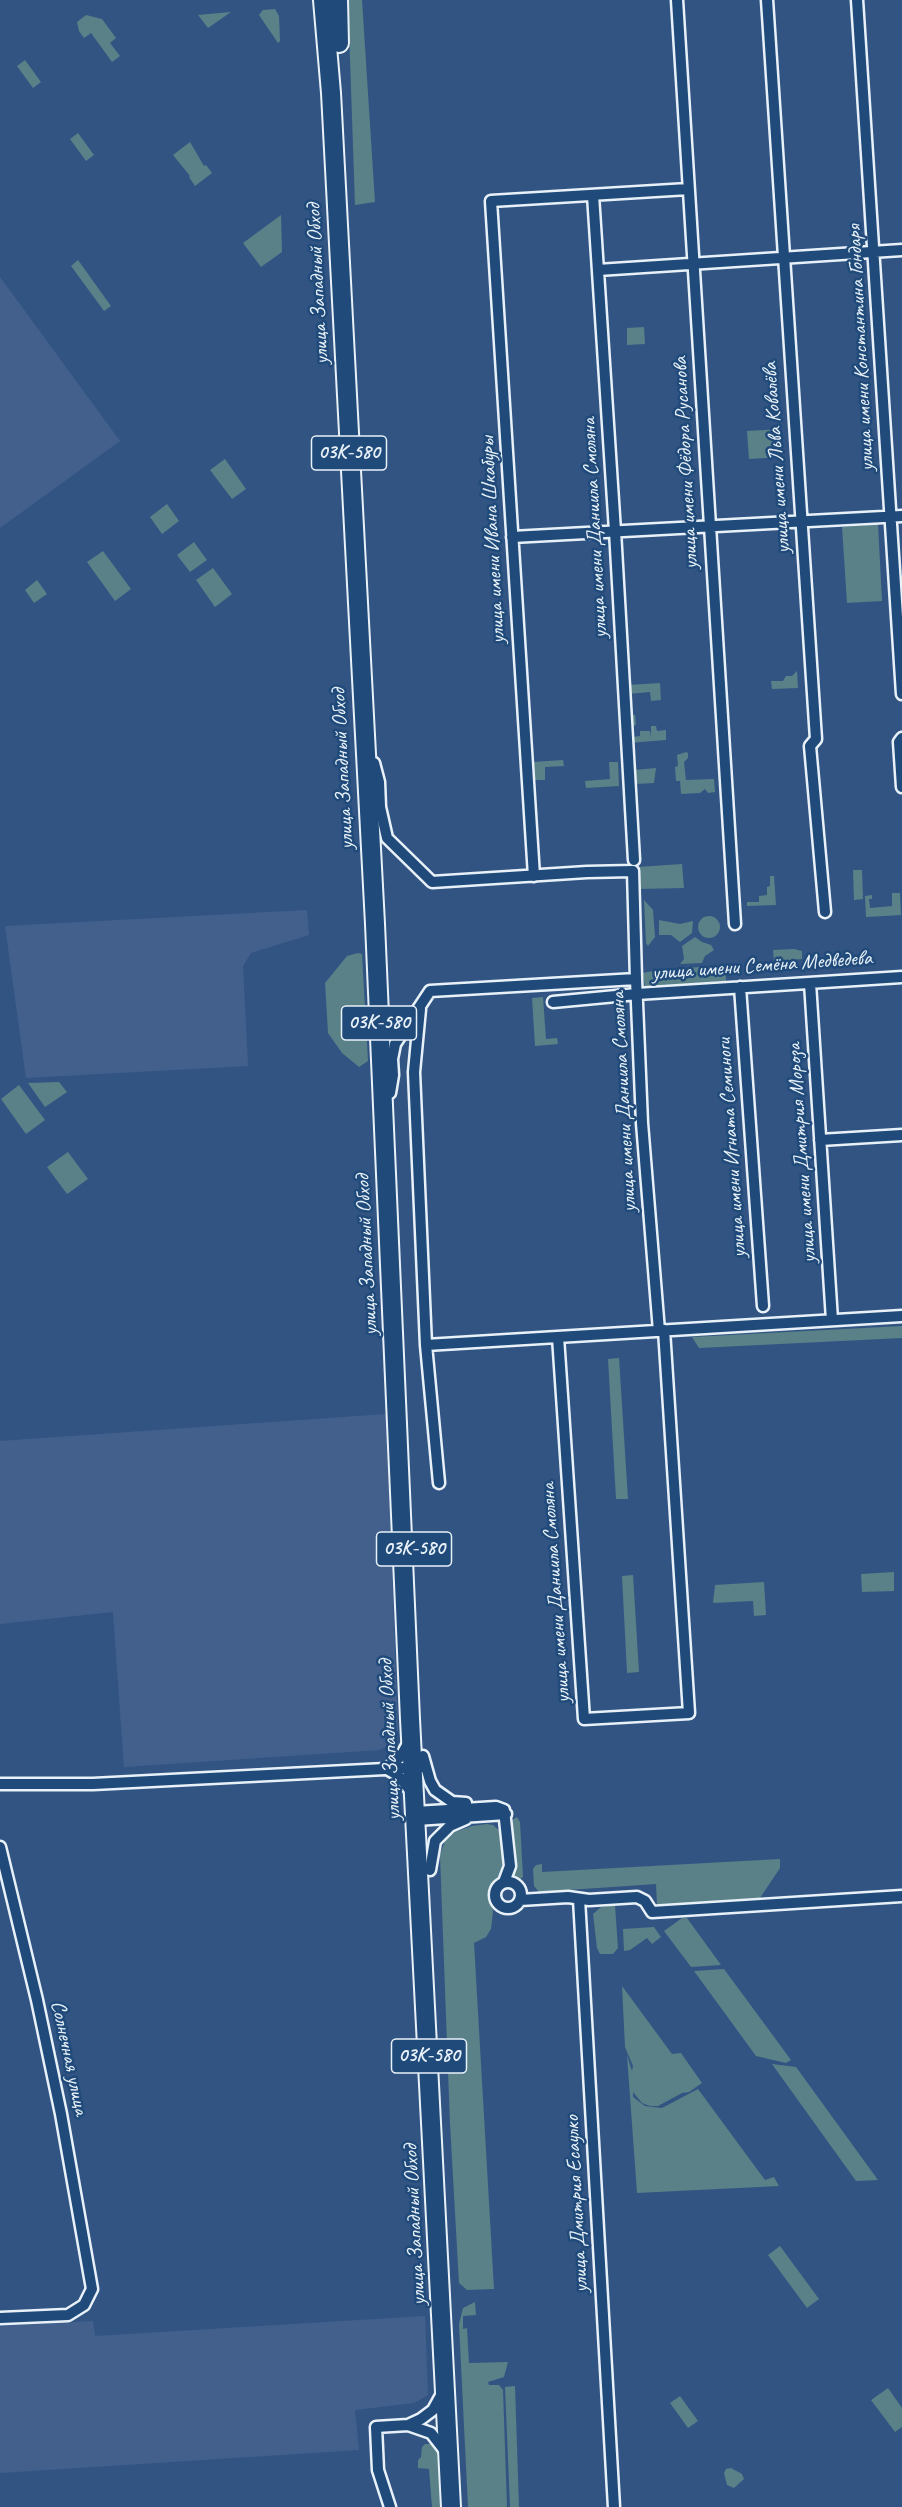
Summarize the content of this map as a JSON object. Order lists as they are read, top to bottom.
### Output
{
  "streets": {
    "highway": ["улица Западный Обход", "03К-580"],
    "street": [
      "улица имени Константина Гондаря",
      "улица имени Льва Ковалёва",
      "улица имени Фёдора Русанова",
      "улица имени Даниила Смоляна",
      "улица имени Ивана Шкабуры",
      "улица имени Семёна Медведева",
      "улица имени Игната Семиноги",
      "улица имени Дмитрия Мороза",
      "Солнечная улица",
      "улица Дмитрия Есаулко"
    ]
  },
  "crossings": [
    ["улица имени Даниила Смоляна", "улица имени Ивана Шкабуры"],
    ["улица имени Даниила Смоляна", "улица имени Семёна Медведева"],
    ["улица имени Семёна Медведева", "улица имени Игната Семиноги"],
    ["улица имени Семёна Медведева", "улица имени Дмитрия Мороза"]
  ]
}
